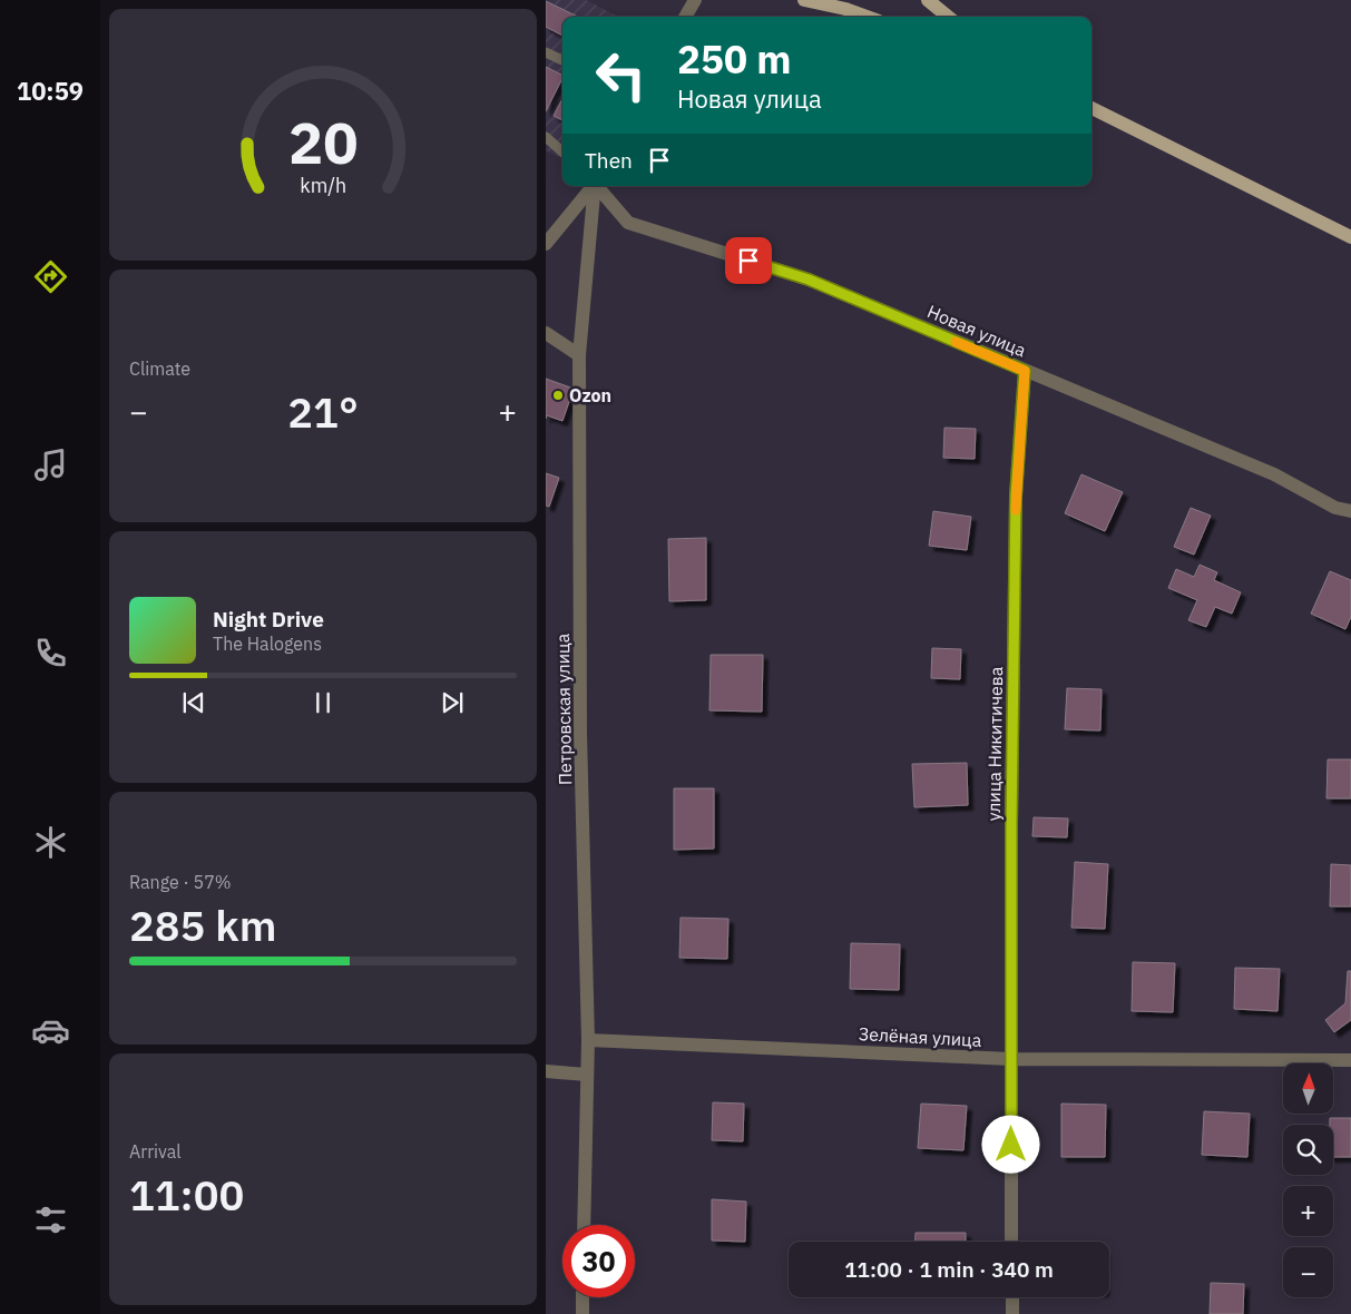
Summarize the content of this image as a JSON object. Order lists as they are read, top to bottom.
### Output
{
  "streets": {
    "street": [
      "Новая улица",
      "Петровская улица",
      "улица Никитичева",
      "Зелёная улица"
    ]
  },
  "crossings": [
    ["Новая улица", "улица Никитичева"],
    ["Петровская улица", "Зелёная улица"],
    ["улица Никитичева", "Зелёная улица"]
  ],
  "places": ["Ozon"],
  "north": "top",
  "page": {
    "tabs": "10:59",
    "turn": ["250 m", "Новая улица"],
    "then": "Then",
    "tile": [
      "Climate",
      ["Range · 57%", "285 km"],
      ["Arrival", "11:00"]
    ],
    "heat": ["−", "21°", "+"],
    "song": ["Night Drive", "The Halogens"],
    "map_buttons": ["+", "−"],
    "limit": "30",
    "trip": "11:00 · 1 min · 340 m",
    "gauge": ["20", "km/h"]
  }
}
